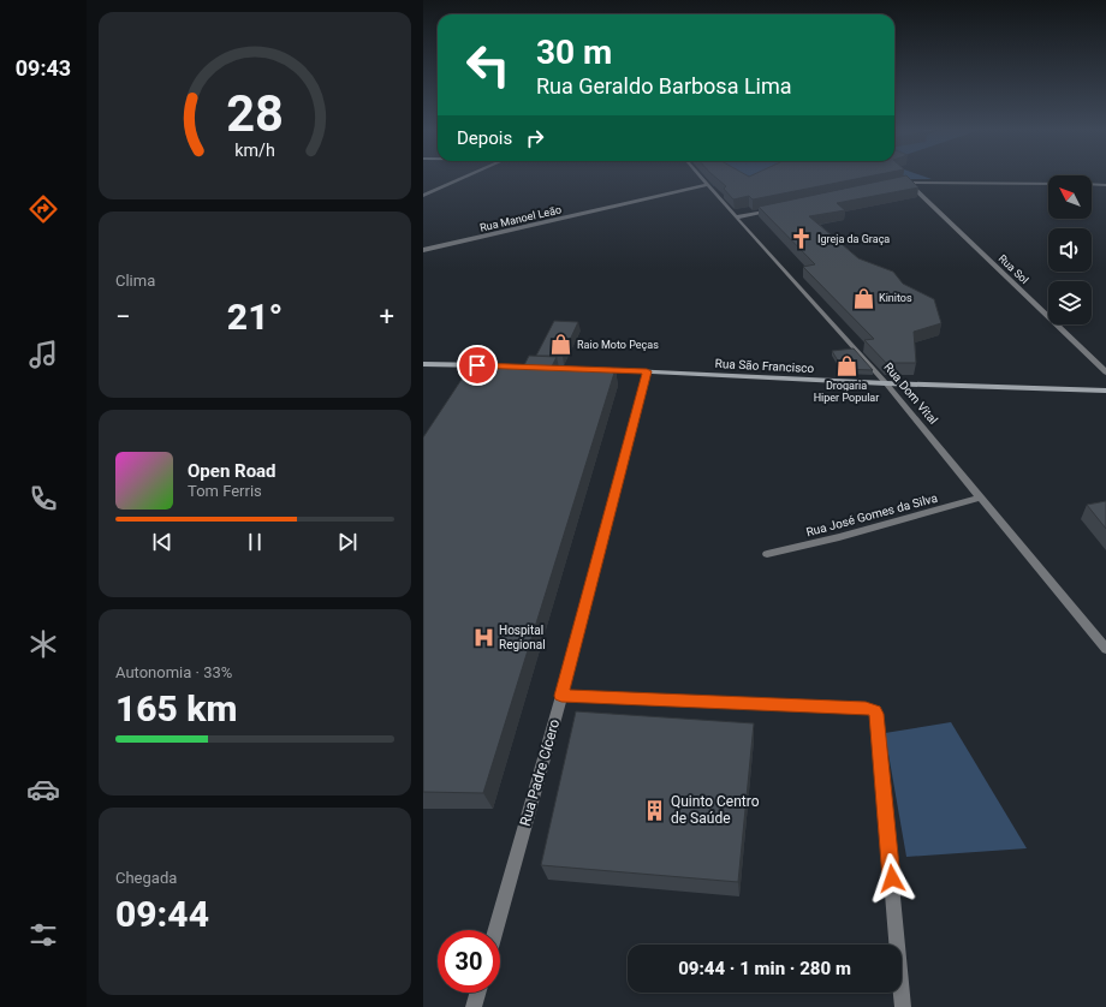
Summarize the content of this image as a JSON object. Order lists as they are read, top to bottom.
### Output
{
  "streets": {
    "street": [
      "Rua Manoel Leão",
      "Rua Sol",
      "Rua São Francisco",
      "Rua Dom Vital",
      "Rua José Gomes da Silva",
      "Rua Padre Cícero"
    ]
  },
  "crossings": [
    ["Rua Manoel Leão", "Rua Dom Vital"],
    ["Rua São Francisco", "Rua Dom Vital"],
    ["Rua São Francisco", "Rua Padre Cícero"],
    ["Rua Dom Vital", "Rua José Gomes da Silva"]
  ],
  "places": {
    "church": ["Igreja da Graça"],
    "shop": ["Kinitos", "Raio Moto Peças", "Drogaria Hiper Popular"],
    "hospital": ["Hospital Regional"],
    "building": ["Quinto Centro de Saúde"]
  },
  "north": "top left",
  "page": {
    "tabs": "09:43",
    "turn": ["30 m", "Rua Geraldo Barbosa Lima"],
    "then": "Depois",
    "tile": [
      "Clima",
      ["Autonomia · 33%", "165 km"],
      ["Chegada", "09:44"]
    ],
    "heat": ["−", "21°", "+"],
    "song": ["Open Road", "Tom Ferris"],
    "limit": "30",
    "trip": "09:44 · 1 min · 280 m",
    "gauge": ["28", "km/h"]
  }
}
